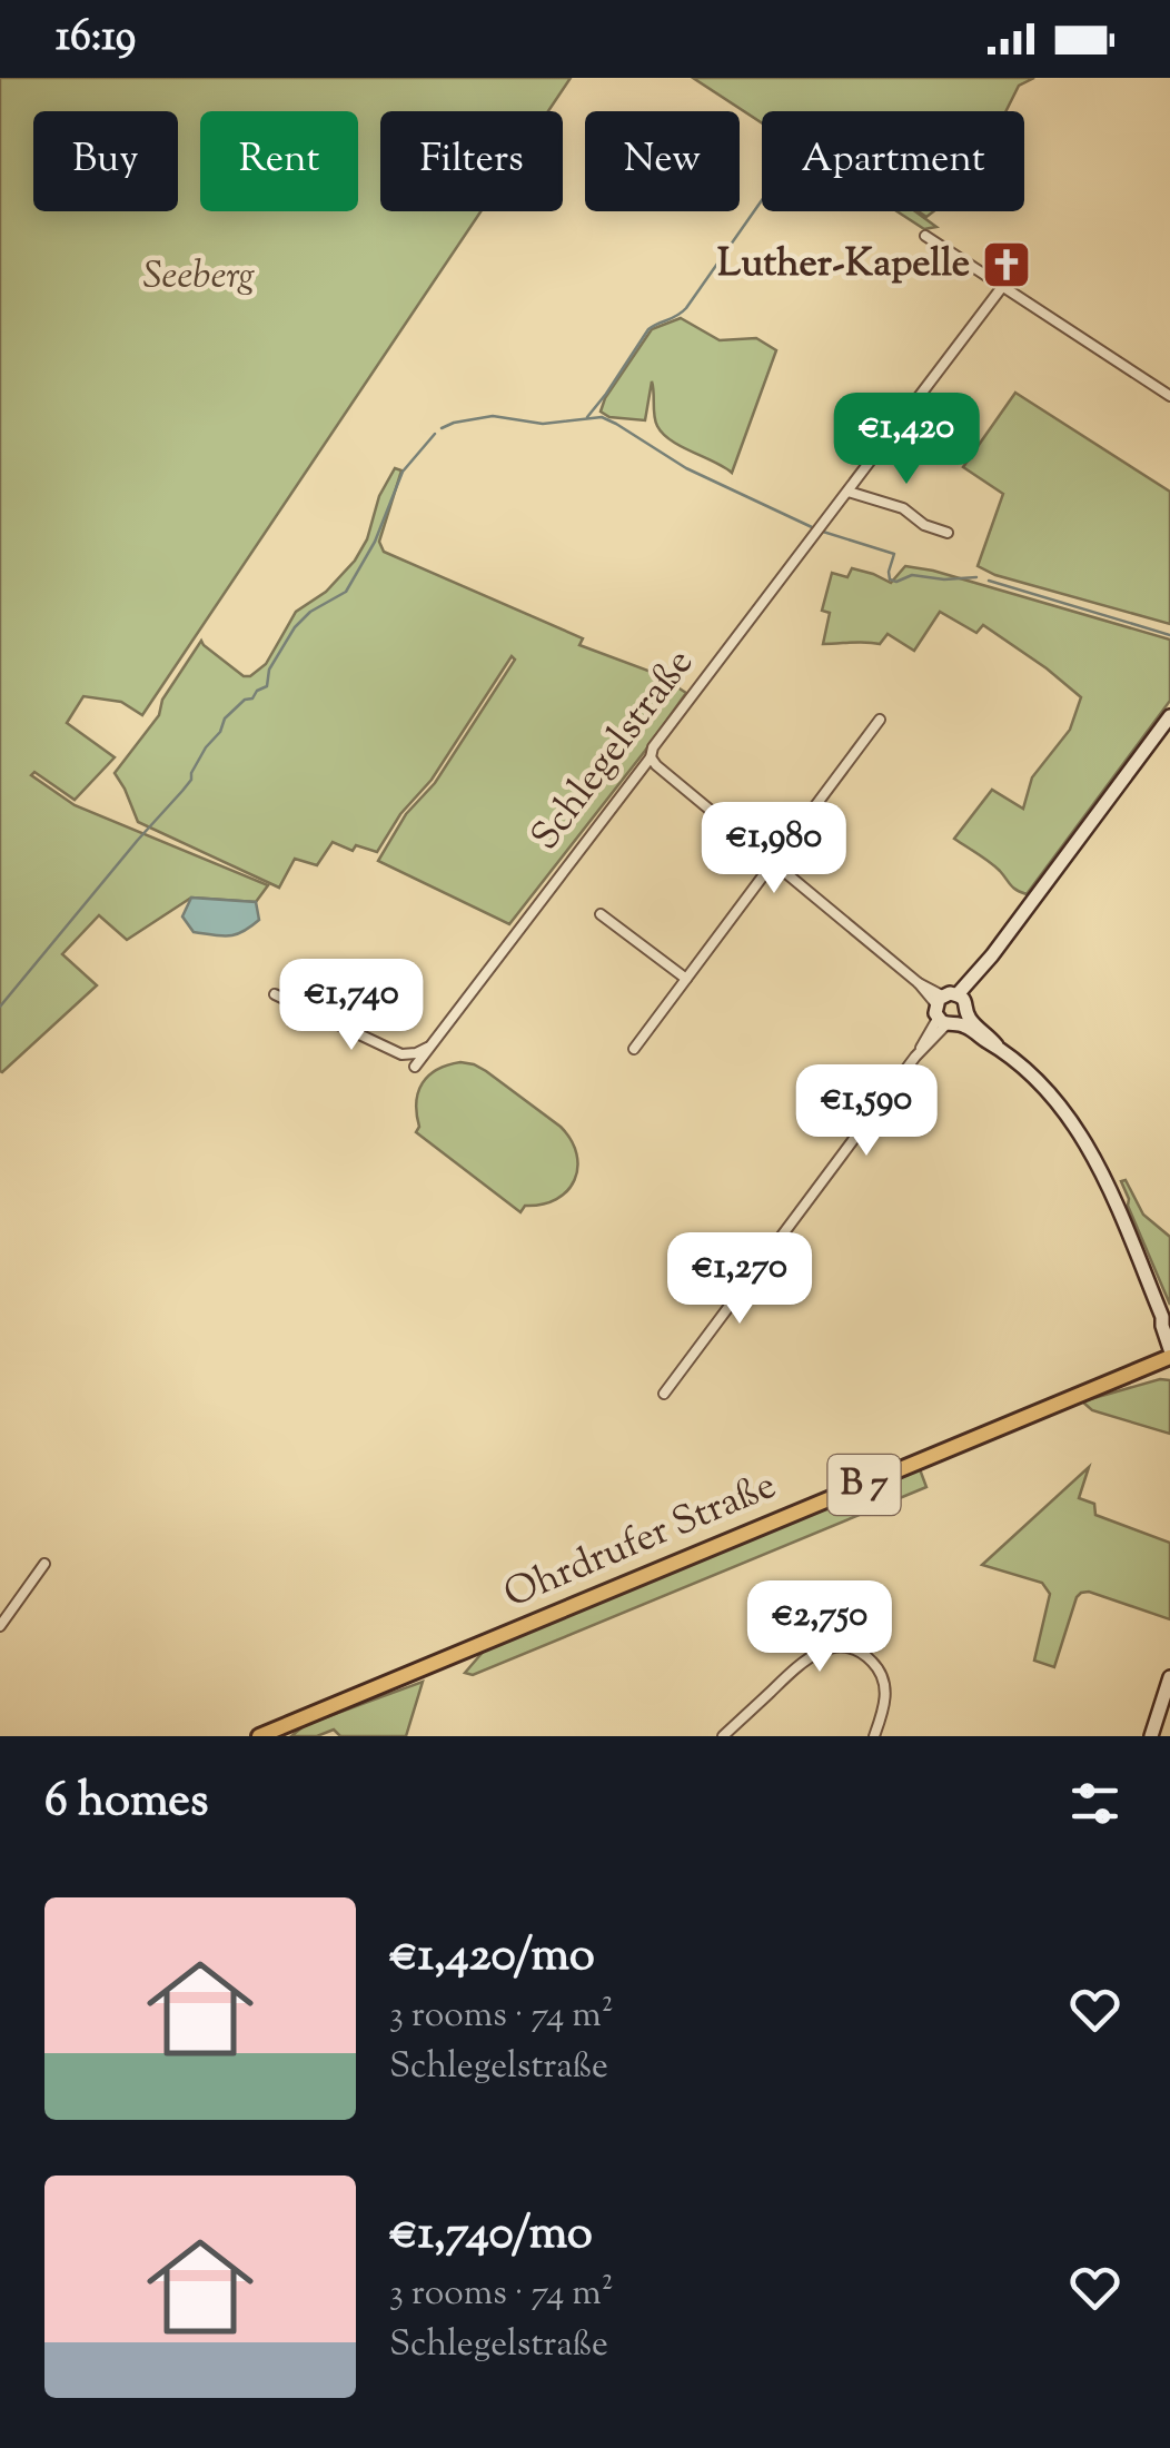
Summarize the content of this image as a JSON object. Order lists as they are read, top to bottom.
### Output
{
  "streets": {
    "main road": ["B 7", "Ohrdrufer Straße"],
    "street": ["Schlegelstraße"]
  },
  "parks": ["Seeberg"],
  "places": {
    "church": ["Luther-Kapelle"]
  },
  "page": {
    "status": "16:19",
    "chip": [
      "Buy",
      "Rent",
      "Filters",
      "New",
      "Apartment"
    ],
    "price": [
      "€1,420",
      "€1,980",
      "€1,740",
      "€1,590",
      "€1,270",
      "€2,750"
    ],
    "heading": "6 homes",
    "list": [
      {
        "name": "€1,420/mo",
        "note": "3 rooms · 74 m² · Schlegelstraße"
      },
      {
        "name": "€1,740/mo",
        "note": "3 rooms · 74 m² · Schlegelstraße"
      }
    ]
  }
}
